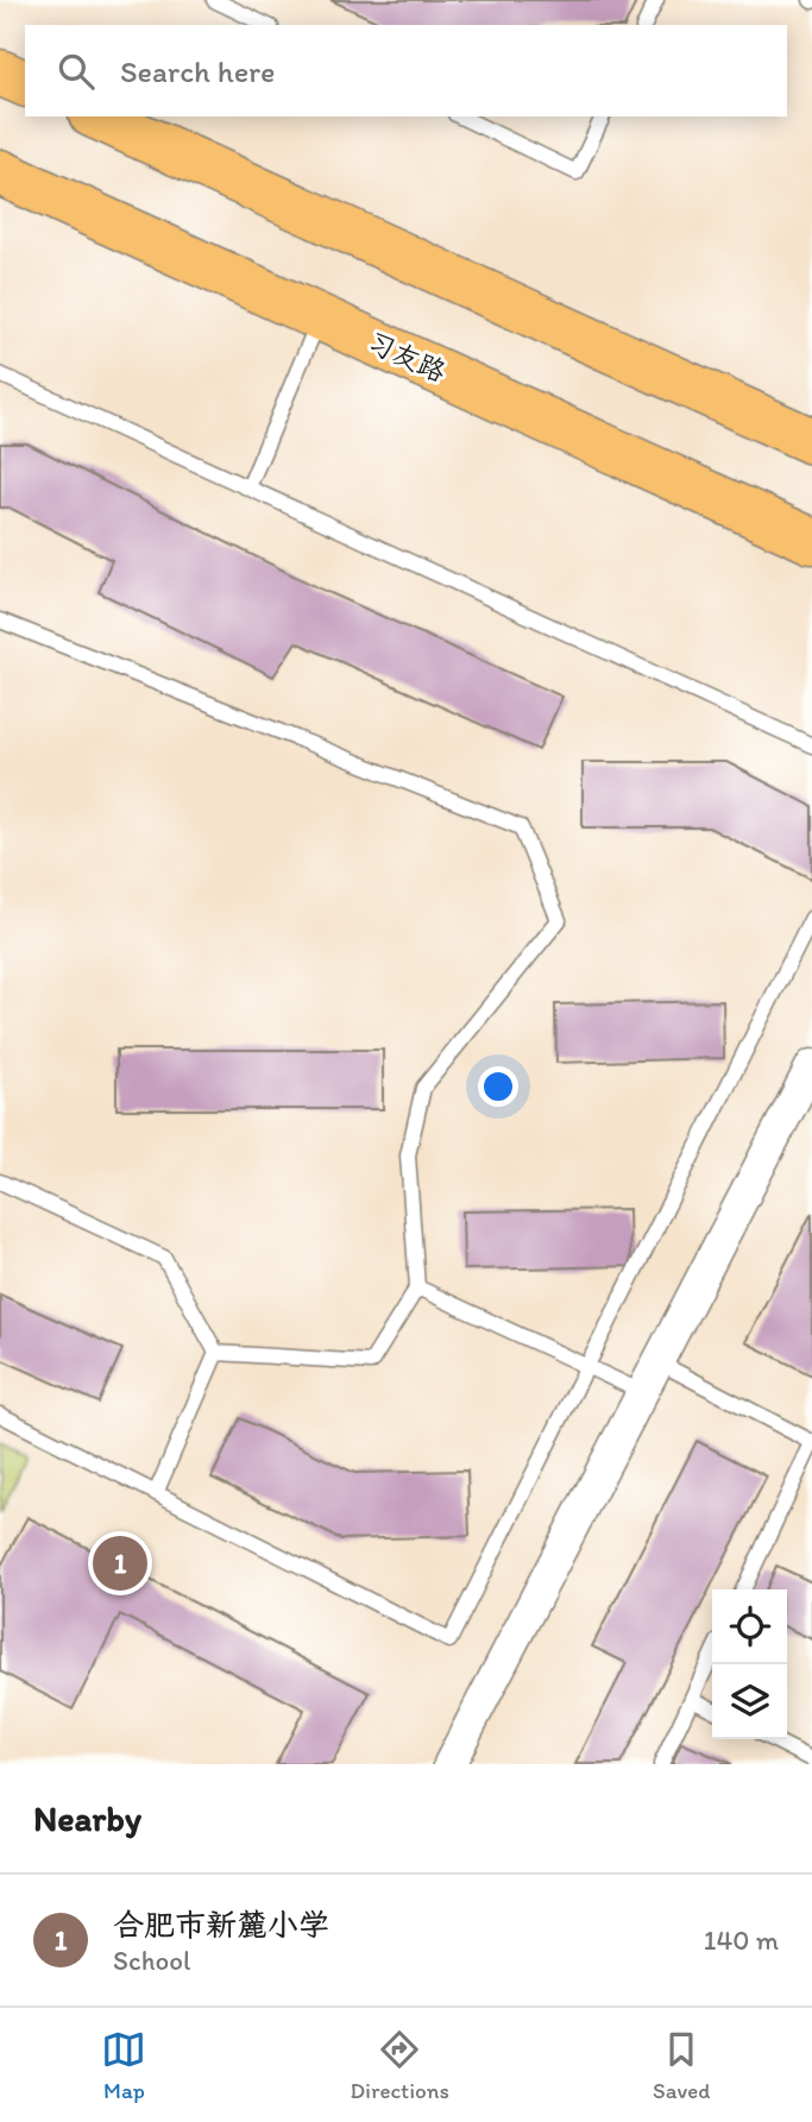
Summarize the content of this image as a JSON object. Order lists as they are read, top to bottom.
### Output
{
  "streets": {
    "main road": ["习友路"]
  },
  "page": {
    "search": "Search here",
    "pins": "1",
    "heading": "Nearby",
    "list": [
      {
        "mark": "1",
        "name": "合肥市新麓小学",
        "note": "School",
        "value": "140 m"
      }
    ],
    "nav": ["Map", "Directions", "Saved"]
  }
}
